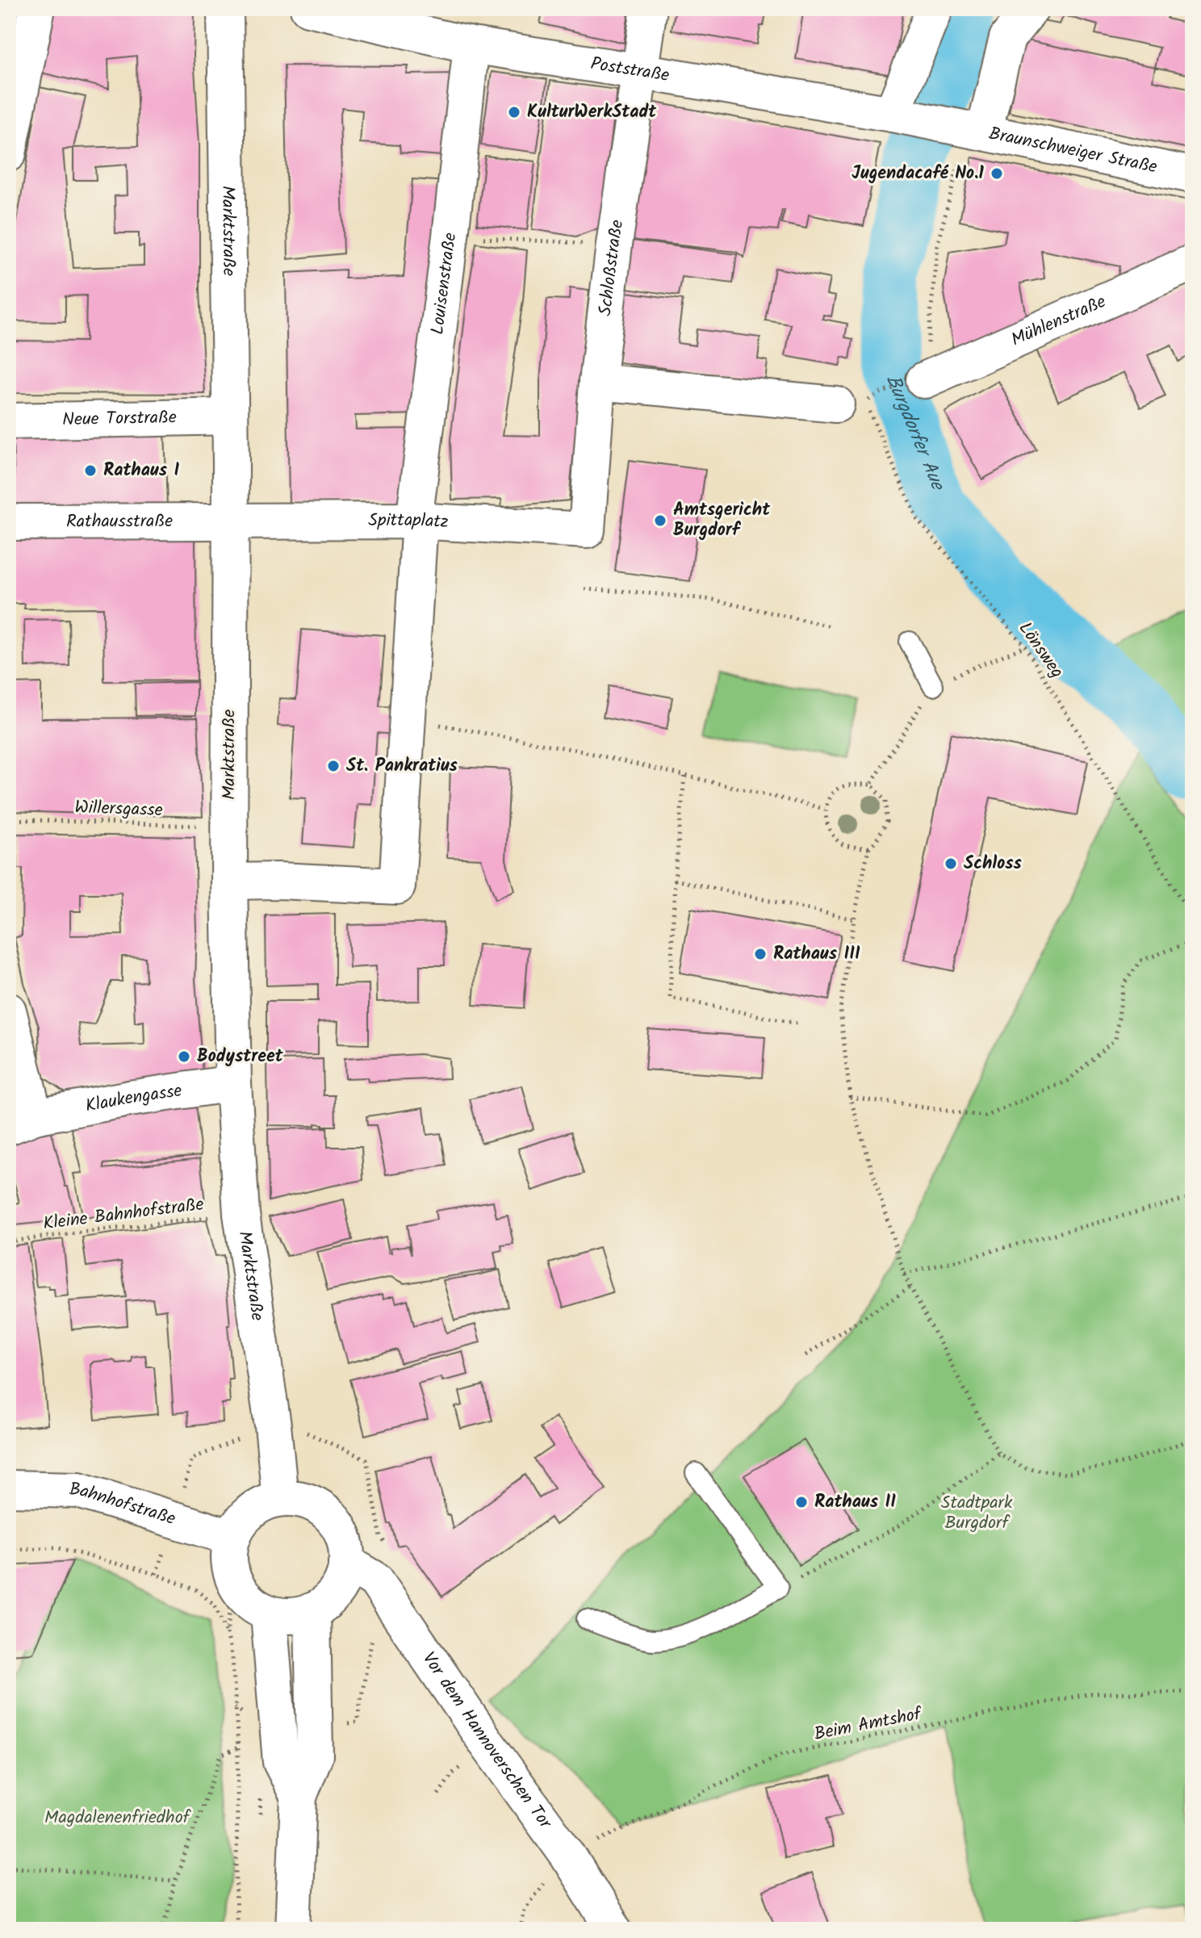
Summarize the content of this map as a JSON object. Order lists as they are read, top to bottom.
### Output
{
  "streets": {
    "street": [
      "Poststraße",
      "Braunschweiger Straße",
      "Marktstraße",
      "Schloßstraße",
      "Louisenstraße",
      "Mühlenstraße",
      "Neue Torstraße",
      "Spittaplatz",
      "Rathausstraße",
      "Klaukengasse",
      "Bahnhofstraße",
      "Vor dem Hannoverschen Tor"
    ],
    "path": [
      "Lönsweg",
      "Willersgasse",
      "Kleine Bahnhofstraße",
      "Beim Amtshof"
    ]
  },
  "crossings": [
    ["Poststraße", "Braunschweiger Straße"],
    ["Poststraße", "Schloßstraße"],
    ["Poststraße", "Louisenstraße"],
    ["Marktstraße", "Louisenstraße"],
    ["Marktstraße", "Neue Torstraße"],
    ["Marktstraße", "Spittaplatz"],
    ["Marktstraße", "Rathausstraße"],
    ["Marktstraße", "Willersgasse"],
    ["Marktstraße", "Klaukengasse"],
    ["Marktstraße", "Kleine Bahnhofstraße"],
    ["Marktstraße", "Bahnhofstraße"],
    ["Marktstraße", "Vor dem Hannoverschen Tor"],
    ["Schloßstraße", "Spittaplatz"],
    ["Louisenstraße", "Spittaplatz"],
    ["Spittaplatz", "Rathausstraße"],
    ["Bahnhofstraße", "Vor dem Hannoverschen Tor"],
    ["Beim Amtshof", "Vor dem Hannoverschen Tor"]
  ],
  "water": ["Burgdorfer Aue"],
  "parks": ["Stadtpark Burgdorf", "Magdalenenfriedhof"],
  "places": [
    "KulturWerkStadt",
    "Jugendacafé No.1",
    "Rathaus I",
    "Amtsgericht Burgdorf",
    "St. Pankratius",
    "Schloss",
    "Rathaus III",
    "Bodystreet",
    "Rathaus II"
  ]
}
